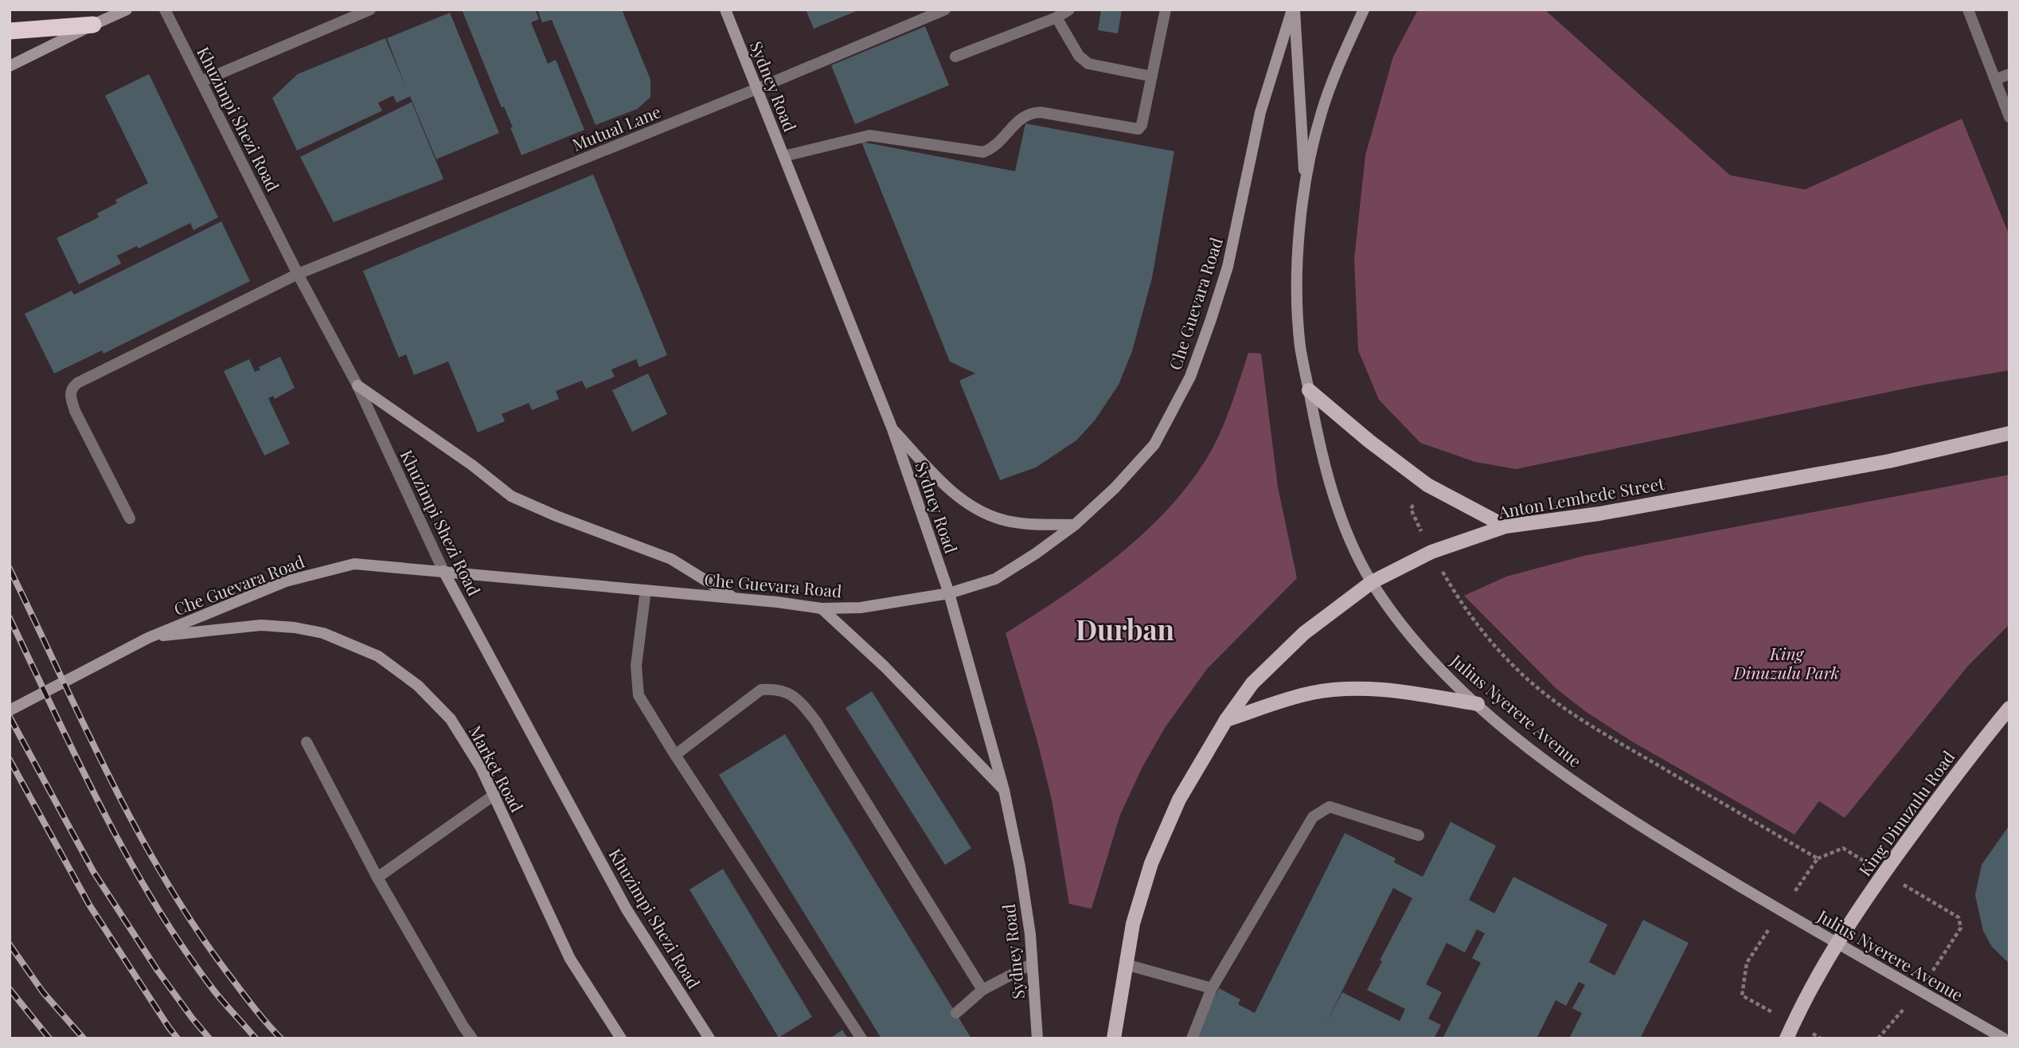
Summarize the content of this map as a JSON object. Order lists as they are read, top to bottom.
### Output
{
  "streets": {
    "main road": [
      "Sydney Road",
      "Khuzimpi Shezi Road",
      "Che Guevara Road",
      "Anton Lembede Street",
      "Julius Nyerere Avenue",
      "Market Road",
      "King Dinuzulu Road"
    ],
    "street": ["Mutual Lane"]
  },
  "crossings": [
    ["Sydney Road", "Mutual Lane"],
    ["Sydney Road", "Che Guevara Road"],
    ["Khuzimpi Shezi Road", "Mutual Lane"],
    ["Khuzimpi Shezi Road", "Che Guevara Road"],
    ["Che Guevara Road", "Market Road"],
    ["Anton Lembede Street", "Julius Nyerere Avenue"],
    ["Julius Nyerere Avenue", "King Dinuzulu Road"]
  ],
  "districts": ["Durban"],
  "parks": ["King Dinuzulu Park"]
}
